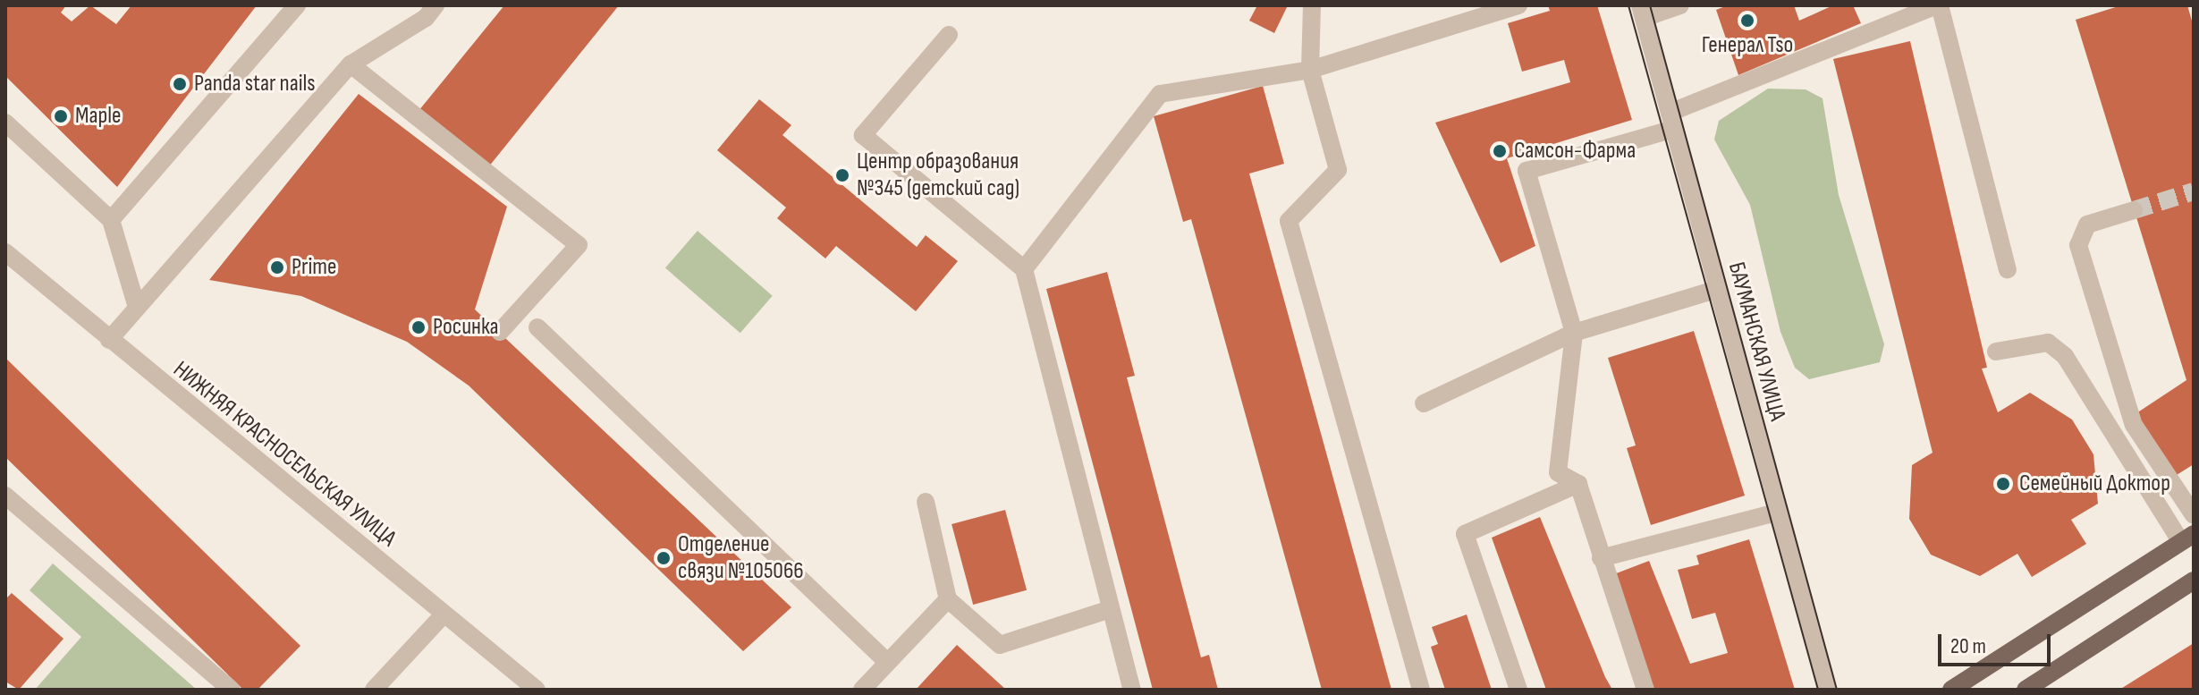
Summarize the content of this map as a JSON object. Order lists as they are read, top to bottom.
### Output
{
  "streets": {
    "street": ["БАУМАНСКАЯ УЛИЦА", "НИЖНЯЯ КРАСНОСЕЛЬСКАЯ УЛИЦА"]
  },
  "places": [
    "Генерал Tso",
    "Panda star nails",
    "Maple",
    "Самсон-Фарма",
    "Центр образования №345 (детский сад)",
    "Prime",
    "Росинка",
    "Семейный Доктор",
    "Отделение связи №105066"
  ],
  "scale_bar": "20 m"
}
